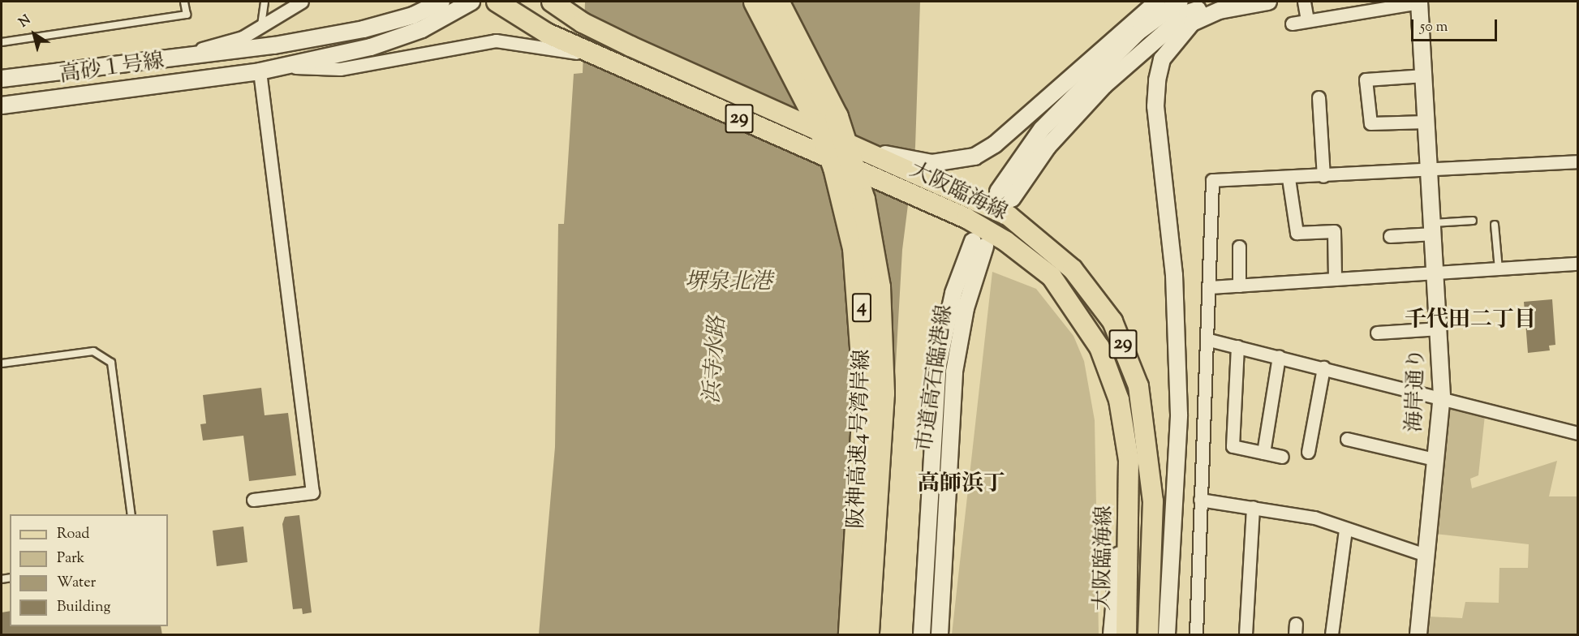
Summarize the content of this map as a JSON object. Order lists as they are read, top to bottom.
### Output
{
  "streets": {
    "highway": ["4", "阪神高速4号湾岸線"],
    "main road": ["29", "大阪臨海線"],
    "street": ["高砂１号線", "市道高石臨港線", "海岸通り"]
  },
  "districts": ["千代田二丁目", "高師浜丁"],
  "water": ["堺泉北港", "浜寺水路"],
  "legend": [
    "Road",
    "Park",
    "Water",
    "Building"
  ],
  "scale_bar": "50 m",
  "north": "top left"
}
